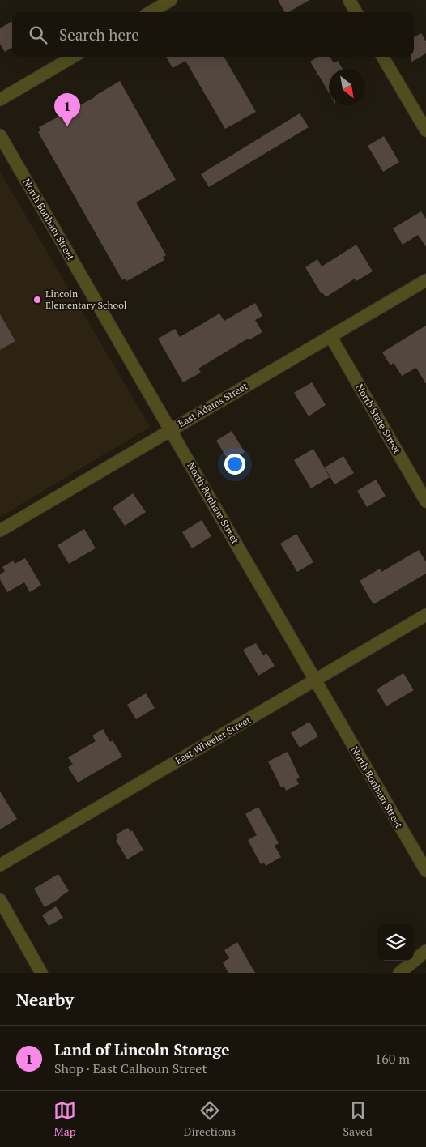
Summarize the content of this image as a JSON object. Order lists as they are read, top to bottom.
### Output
{
  "streets": {
    "street": [
      "North Bonham Street",
      "East Adams Street",
      "North State Street",
      "East Wheeler Street"
    ]
  },
  "crossings": [
    ["North Bonham Street", "East Adams Street"],
    ["North Bonham Street", "East Wheeler Street"],
    ["East Adams Street", "North State Street"]
  ],
  "places": ["Lincoln Elementary School"],
  "north": "bottom right",
  "page": {
    "search": "Search here",
    "pins": "1",
    "heading": "Nearby",
    "list": [
      {
        "mark": "1",
        "name": "Land of Lincoln Storage",
        "note": "Shop · East Calhoun Street",
        "value": "160 m"
      }
    ],
    "nav": ["Map", "Directions", "Saved"]
  }
}
